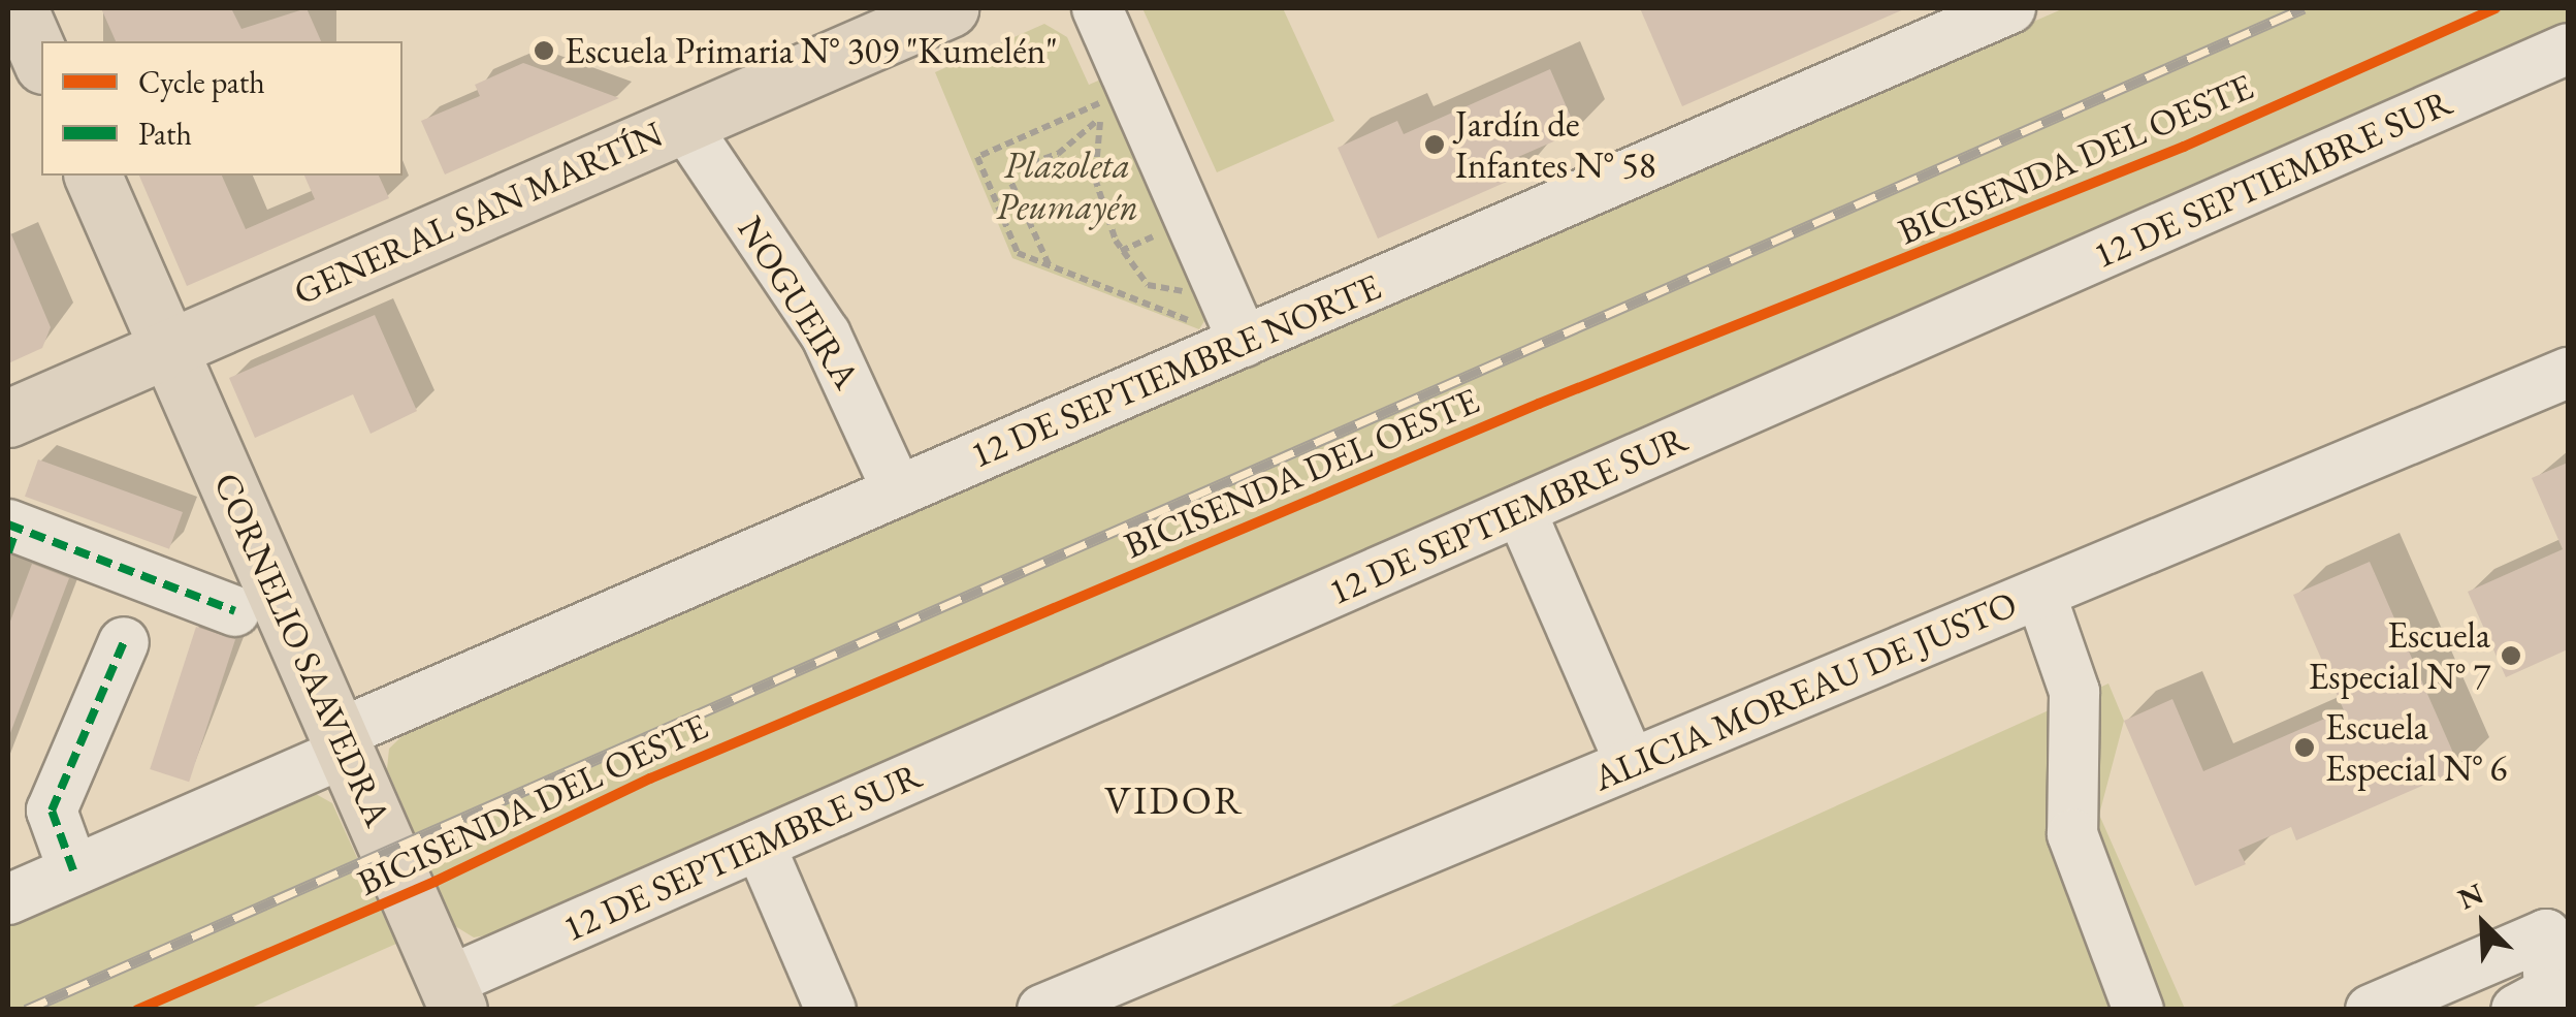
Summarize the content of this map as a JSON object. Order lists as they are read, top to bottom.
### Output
{
  "streets": {
    "main road": ["GENERAL SAN MARTÍN", "CORNELIO SAAVEDRA"],
    "street": [
      "12 DE SEPTIEMBRE SUR",
      "NOGUEIRA",
      "12 DE SEPTIEMBRE NORTE",
      "ALICIA MOREAU DE JUSTO"
    ],
    "cycle path": ["BICISENDA DEL OESTE"]
  },
  "crossings": [
    ["12 DE SEPTIEMBRE SUR", "CORNELIO SAAVEDRA"],
    ["GENERAL SAN MARTÍN", "NOGUEIRA"],
    ["GENERAL SAN MARTÍN", "CORNELIO SAAVEDRA"],
    ["NOGUEIRA", "12 DE SEPTIEMBRE NORTE"],
    ["12 DE SEPTIEMBRE NORTE", "CORNELIO SAAVEDRA"]
  ],
  "districts": ["VIDOR"],
  "parks": ["Plazoleta Peumayén"],
  "places": [
    "Escuela Primaria N° 309 \"Kumelén\"",
    "Jardín de Infantes N° 58",
    "Escuela Especial N° 7",
    "Escuela Especial N° 6"
  ],
  "legend": ["Cycle path", "Path"],
  "north": "top left"
}
